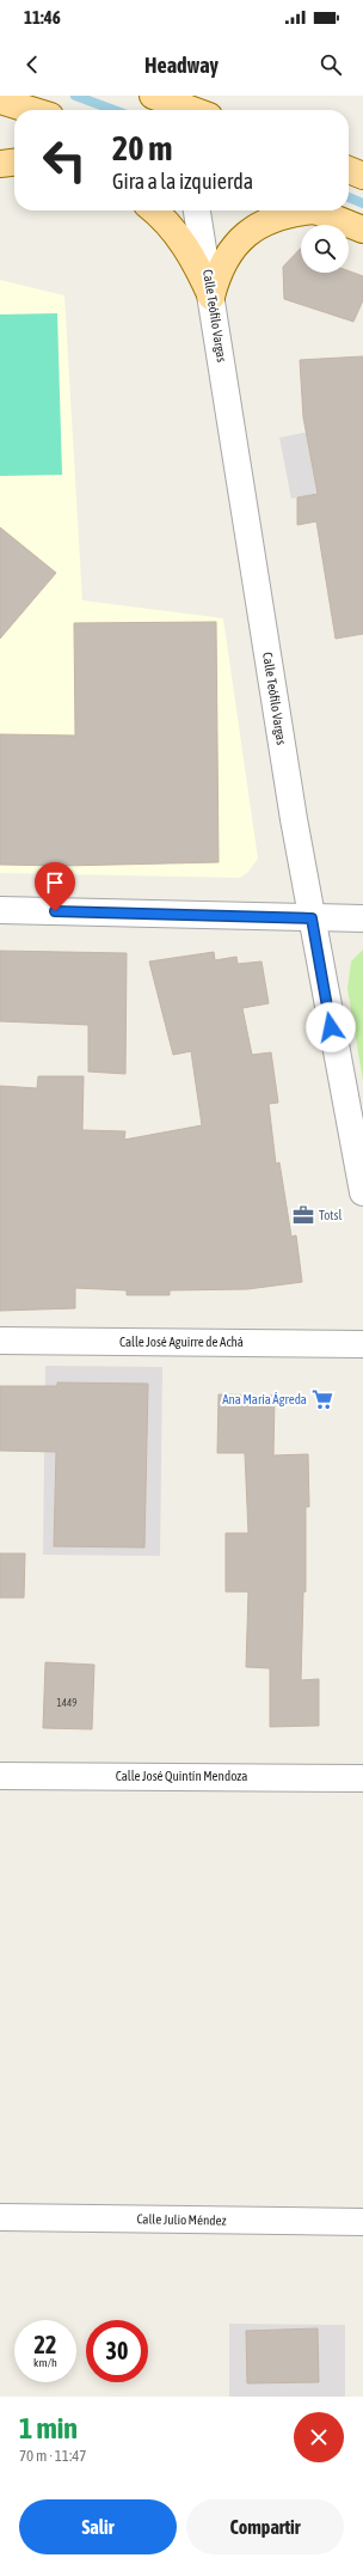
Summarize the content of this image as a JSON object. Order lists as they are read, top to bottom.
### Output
{
  "streets": {
    "street": [
      "Calle Teófilo Vargas",
      "Calle José Aguirre de Achá",
      "Calle José Quintín Mendoza",
      "Calle Julio Méndez"
    ]
  },
  "places": {
    "office": ["Totsl"],
    "supermarket": ["Ana María Ágreda"]
  },
  "house_numbers": ["1449"],
  "page": {
    "status": "11:46",
    "header": "Headway",
    "turn": ["20 m", "Gira a la izquierda"],
    "speed": "22 km/h",
    "limit": "30",
    "heading": ["1 min", "70 m · 11:47"],
    "buttons": ["Salir", "Compartir"]
  }
}
